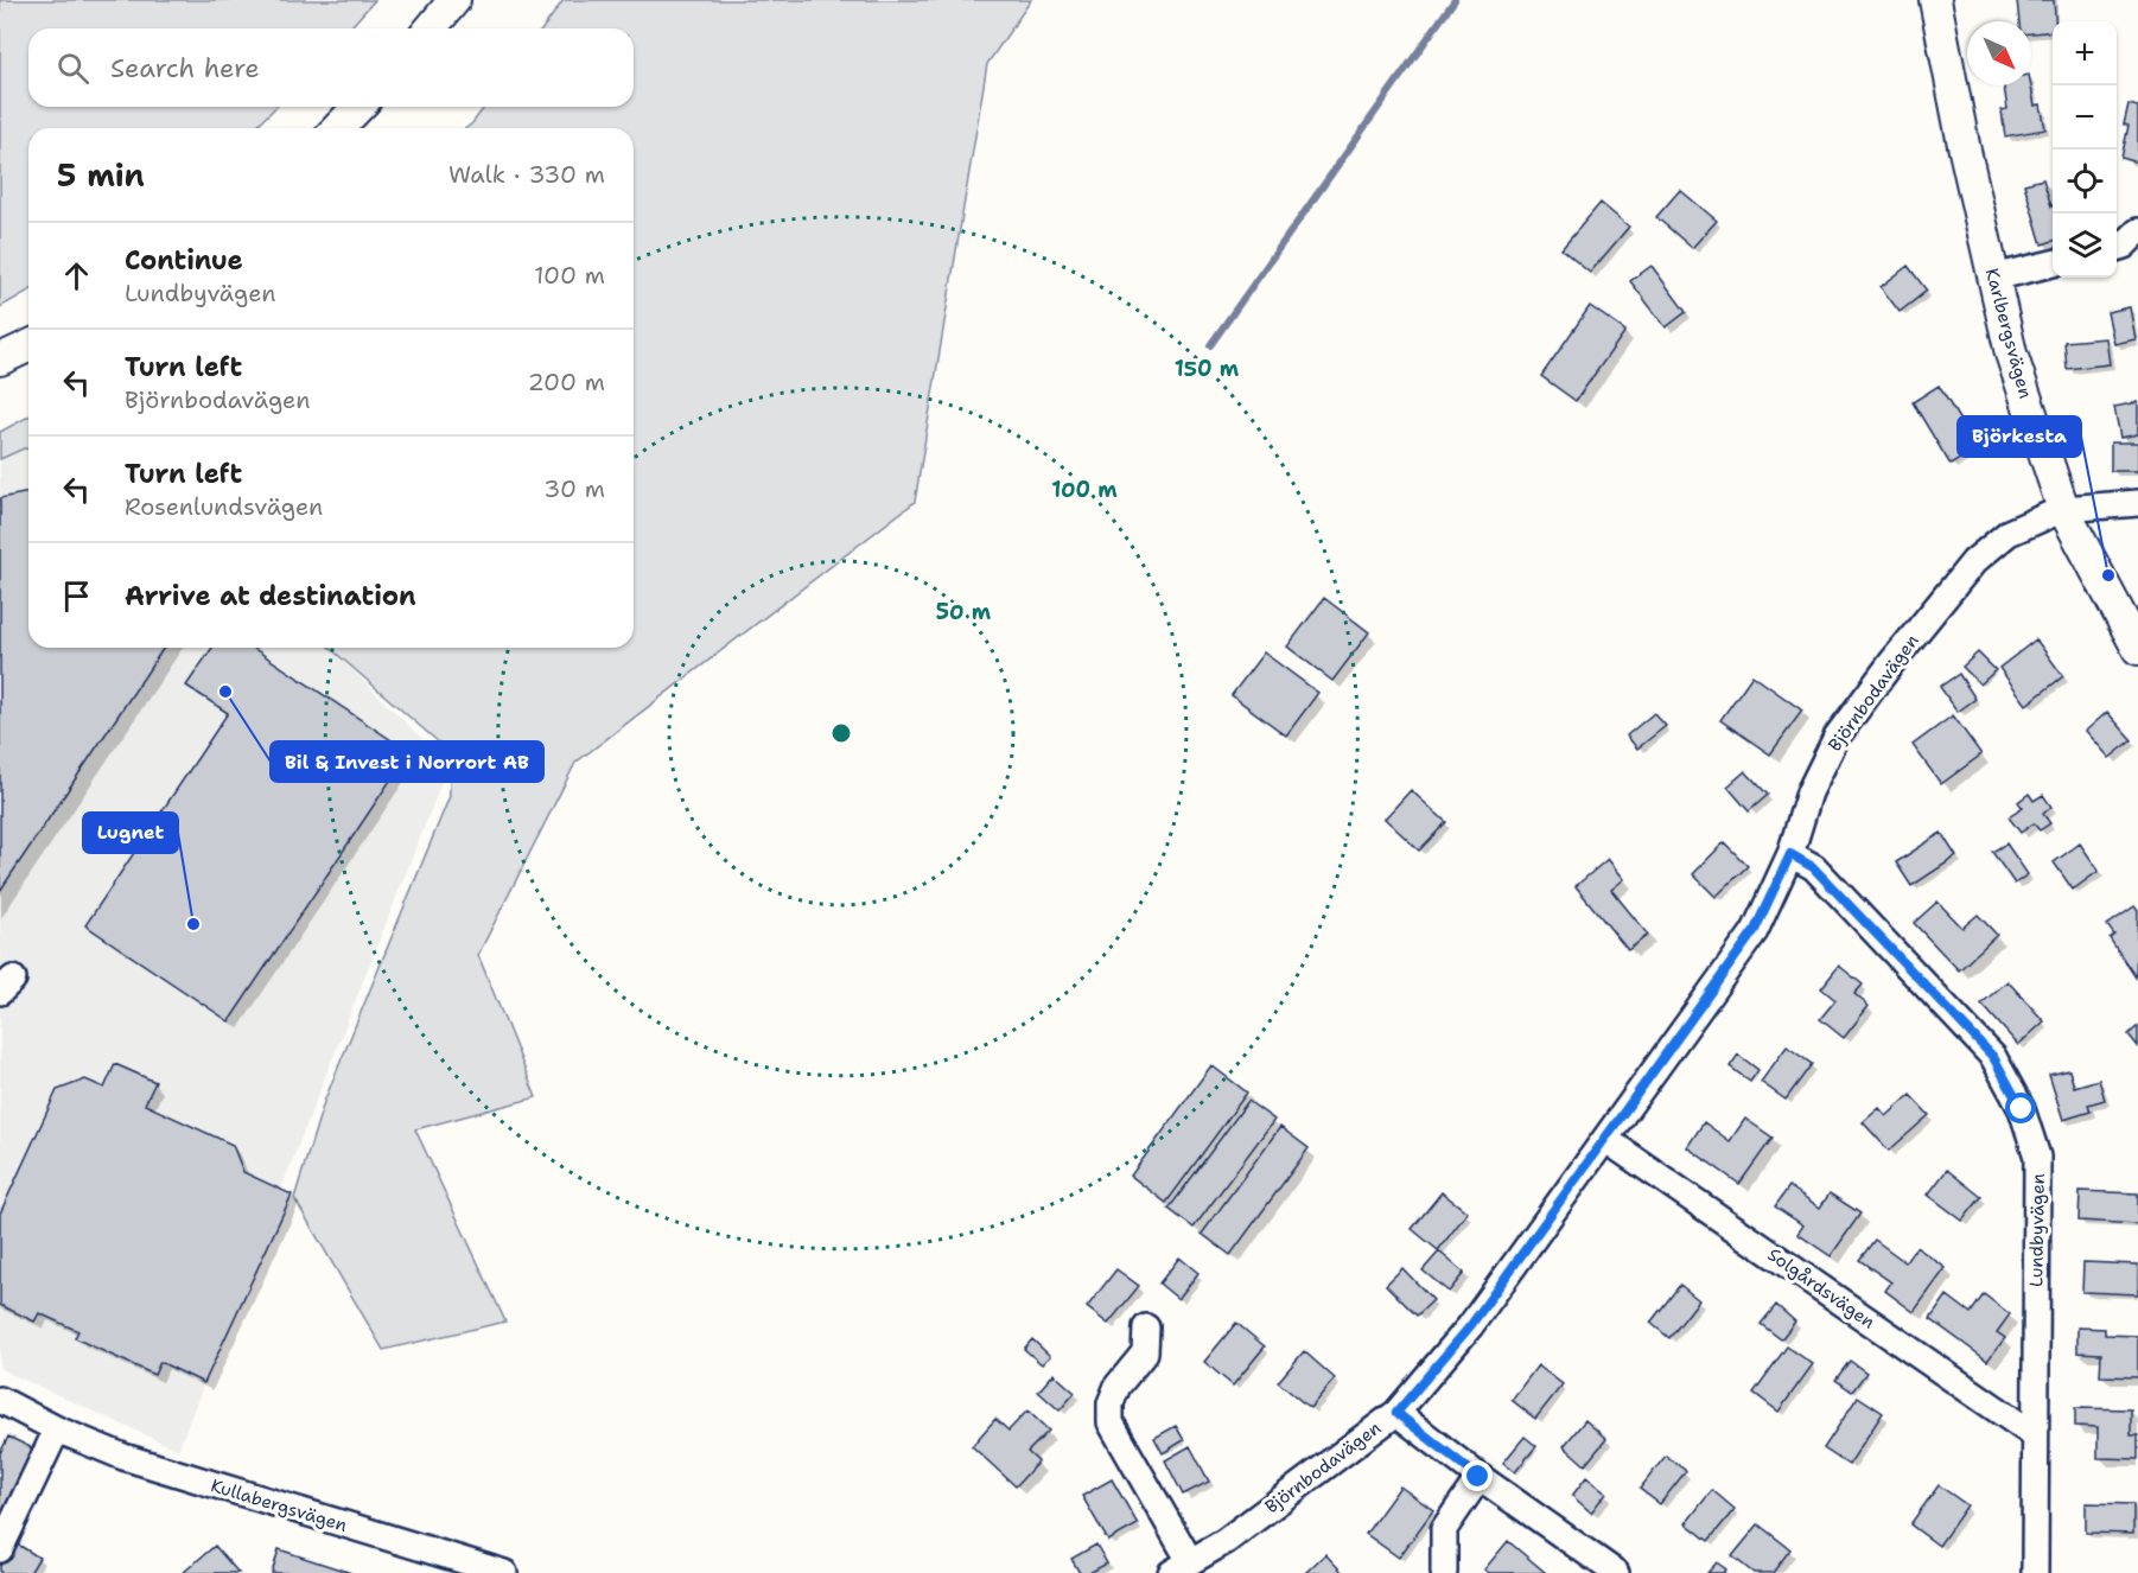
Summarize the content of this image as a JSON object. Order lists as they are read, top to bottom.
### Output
{
  "streets": {
    "street": [
      "Karlbergsvägen",
      "Björnbodavägen",
      "Lundbyvägen",
      "Solgårdsvägen",
      "Kullabergsvägen"
    ]
  },
  "crossings": [
    ["Karlbergsvägen", "Björnbodavägen"],
    ["Björnbodavägen", "Lundbyvägen"],
    ["Björnbodavägen", "Solgårdsvägen"],
    ["Lundbyvägen", "Solgårdsvägen"]
  ],
  "places": ["Björkesta", "Bil & Invest i Norrort AB", "Lugnet"],
  "north": "bottom right",
  "page": {
    "map_buttons": ["+", "−"],
    "search": "Search here",
    "heading": ["5 min", "Walk · 330 m"],
    "list": [
      ["Continue", "Lundbyvägen", "100 m"],
      ["Turn left", "Björnbodavägen", "200 m"],
      ["Turn left", "Rosenlundsvägen", "30 m"],
      "Arrive at destination"
    ]
  },
  "rings": ["150 m", "100 m", "50 m"]
}
